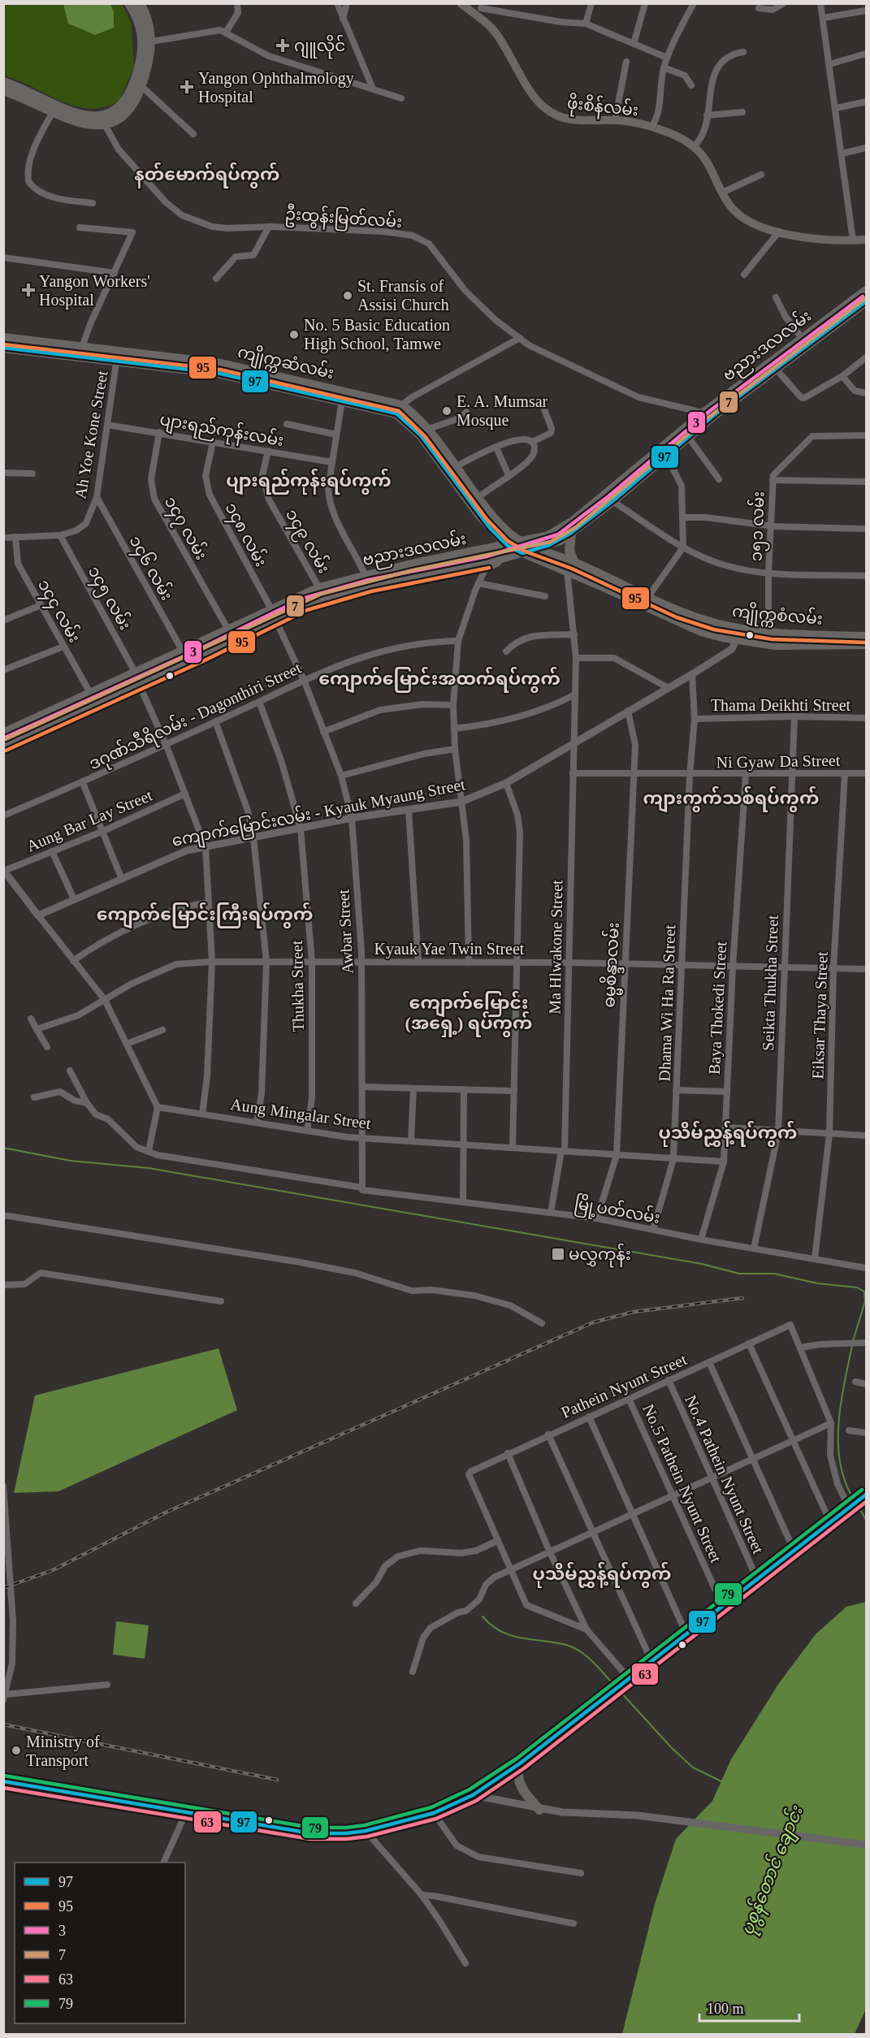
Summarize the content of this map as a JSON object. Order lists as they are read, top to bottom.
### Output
{
  "streets": {
    "main road": [
      "ဖိုးစိန်လမ်း",
      "ဗညားဒလလမ်း",
      "ကျိုက္ကဆံလမ်း",
      "ကျိုက္ကစံလမ်း"
    ],
    "street": [
      "ဦးထွန်းမြတ်လမ်း",
      "ပျားရည်ကုန်းလမ်း",
      "Ah Yoe Kone Street",
      "၁၅၁ လမ်း",
      "၁၄၇ လမ်း",
      "၁၄၈ လမ်း",
      "၁၄၉ လမ်း",
      "၁၄၆ လမ်း",
      "၁၄၅ လမ်း",
      "၁၄၄ လမ်း",
      "Thama Deikhti Street",
      "ဒဂုဏ်သီရိလမ်း - Dagonthiri Street",
      "Ni Gyaw Da Street",
      "ကျောက်မြောင်းလမ်း - Kyauk Myaung Street",
      "Aung Bar Lay Street",
      "Awbar Street",
      "Ma Hlwakone Street",
      "Kyauk Yae Twin Street",
      "ဓမ္မစိန္ဒာလမ်း",
      "Seikta Thukha Street",
      "Thukha Street",
      "Dhama Wi Ha Ra Street",
      "Baya Thokedi Street",
      "Eiksar Thaya Street",
      "Aung Mingalar Street",
      "မြို့ပတ်လမ်း",
      "Pathein Nyunt Street",
      "No.4 Pathein Nyunt Street",
      "No.5 Pathein Nyunt Street"
    ]
  },
  "crossings": [
    ["ဦးထွန်းမြတ်လမ်း", "ဗညားဒလလမ်း"],
    ["ဗညားဒလလမ်း", "၁၄၇ လမ်း"],
    ["ဗညားဒလလမ်း", "၁၄၈ လမ်း"],
    ["ဗညားဒလလမ်း", "၁၄၉ လမ်း"],
    ["ဗညားဒလလမ်း", "၁၄၆ လမ်း"],
    ["ဗညားဒလလမ်း", "၁၄၅ လမ်း"],
    ["ဗညားဒလလမ်း", "၁၄၄ လမ်း"],
    ["ဗညားဒလလမ်း", "ကျိုက္ကစံလမ်း"],
    ["ကျိုက္ကဆံလမ်း", "Ah Yoe Kone Street"],
    ["ကျိုက္ကဆံလမ်း", "ကျိုက္ကစံလမ်း"],
    ["ပျားရည်ကုန်းလမ်း", "Ah Yoe Kone Street"],
    ["ပျားရည်ကုန်းလမ်း", "၁၄၇ လမ်း"],
    ["ပျားရည်ကုန်းလမ်း", "၁၄၈ လမ်း"],
    ["ပျားရည်ကုန်းလမ်း", "၁၄၉ လမ်း"],
    ["Ah Yoe Kone Street", "၁၄၆ လမ်း"],
    ["Ah Yoe Kone Street", "၁၄၅ လမ်း"],
    ["Ah Yoe Kone Street", "၁၄၄ လမ်း"],
    ["၁၅၁ လမ်း", "ကျိုက္ကစံလမ်း"],
    ["၁၄၈ လမ်း", "ဒဂုဏ်သီရိလမ်း - Dagonthiri Street"],
    ["၁၄၈ လမ်း", "Awbar Street"],
    ["ကျိုက္ကစံလမ်း", "ကျောက်မြောင်းလမ်း - Kyauk Myaung Street"],
    ["ကျိုက္ကစံလမ်း", "Ma Hlwakone Street"],
    ["Thama Deikhti Street", "Seikta Thukha Street"],
    ["Thama Deikhti Street", "Dhama Wi Ha Ra Street"],
    ["ဒဂုဏ်သီရိလမ်း - Dagonthiri Street", "Awbar Street"],
    ["ဒဂုဏ်သီရိလမ်း - Dagonthiri Street", "Thukha Street"],
    ["Ni Gyaw Da Street", "Ma Hlwakone Street"],
    ["Ni Gyaw Da Street", "ဓမ္မစိန္ဒာလမ်း"],
    ["Ni Gyaw Da Street", "Seikta Thukha Street"],
    ["Ni Gyaw Da Street", "Dhama Wi Ha Ra Street"],
    ["Ni Gyaw Da Street", "Baya Thokedi Street"],
    ["Ni Gyaw Da Street", "Eiksar Thaya Street"],
    ["ကျောက်မြောင်းလမ်း - Kyauk Myaung Street", "Awbar Street"],
    ["ကျောက်မြောင်းလမ်း - Kyauk Myaung Street", "Ma Hlwakone Street"],
    ["ကျောက်မြောင်းလမ်း - Kyauk Myaung Street", "ဓမ္မစိန္ဒာလမ်း"],
    ["ကျောက်မြောင်းလမ်း - Kyauk Myaung Street", "Thukha Street"],
    ["ကျောက်မြောင်းလမ်း - Kyauk Myaung Street", "Dhama Wi Ha Ra Street"],
    ["Awbar Street", "Kyauk Yae Twin Street"],
    ["Awbar Street", "Aung Mingalar Street"],
    ["Awbar Street", "မြို့ပတ်လမ်း"],
    ["Ma Hlwakone Street", "Kyauk Yae Twin Street"],
    ["Ma Hlwakone Street", "Aung Mingalar Street"],
    ["Ma Hlwakone Street", "မြို့ပတ်လမ်း"],
    ["Kyauk Yae Twin Street", "ဓမ္မစိန္ဒာလမ်း"],
    ["Kyauk Yae Twin Street", "Seikta Thukha Street"],
    ["Kyauk Yae Twin Street", "Thukha Street"],
    ["Kyauk Yae Twin Street", "Dhama Wi Ha Ra Street"],
    ["Kyauk Yae Twin Street", "Baya Thokedi Street"],
    ["Kyauk Yae Twin Street", "Eiksar Thaya Street"],
    ["ဓမ္မစိန္ဒာလမ်း", "Aung Mingalar Street"],
    ["ဓမ္မစိန္ဒာလမ်း", "မြို့ပတ်လမ်း"],
    ["Seikta Thukha Street", "မြို့ပတ်လမ်း"],
    ["Thukha Street", "Aung Mingalar Street"],
    ["Dhama Wi Ha Ra Street", "Aung Mingalar Street"],
    ["Dhama Wi Ha Ra Street", "မြို့ပတ်လမ်း"],
    ["Baya Thokedi Street", "Aung Mingalar Street"],
    ["Baya Thokedi Street", "မြို့ပတ်လမ်း"],
    ["Eiksar Thaya Street", "မြို့ပတ်လမ်း"],
    ["Pathein Nyunt Street", "No.4 Pathein Nyunt Street"],
    ["Pathein Nyunt Street", "No.5 Pathein Nyunt Street"]
  ],
  "districts": [
    "နတ်မောက်ရပ်ကွက်",
    "ပျားရည်ကုန်းရပ်ကွက်",
    "ကျောက်မြောင်းအထက်ရပ်ကွက်",
    "ကျားကွက်သစ်ရပ်ကွက်",
    "ကျောက်မြောင်းကြီးရပ်ကွက်",
    "ကျောက်မြောင်း (အရှေ့) ရပ်ကွက်",
    "ပုသိမ်ညွှန့်ရပ်ကွက်",
    "ပုသိမ်ညွှန့်ရပ်ကွက်"
  ],
  "water": ["ပုစွန်တောင် ချောင်း"],
  "places": {
    "health": ["ဂျူလိုင်", "Yangon Ophthalmology Hospital", "Yangon Workers' Hospital"],
    "other": [
      "St. Fransis of Assisi Church",
      "No. 5 Basic Education High School, Tamwe",
      "E. A. Mumsar Mosque",
      "Ministry of Transport"
    ],
    "transit": ["မလွှကုန်း"]
  },
  "lines": [
    "transit line 3",
    "transit line 7",
    "transit line 97",
    "transit line 95",
    "transit line 79",
    "transit line 63"
  ],
  "legend": [
    "97",
    "95",
    "3",
    "7",
    "63",
    "79"
  ],
  "scale_bar": "100 m"
}
